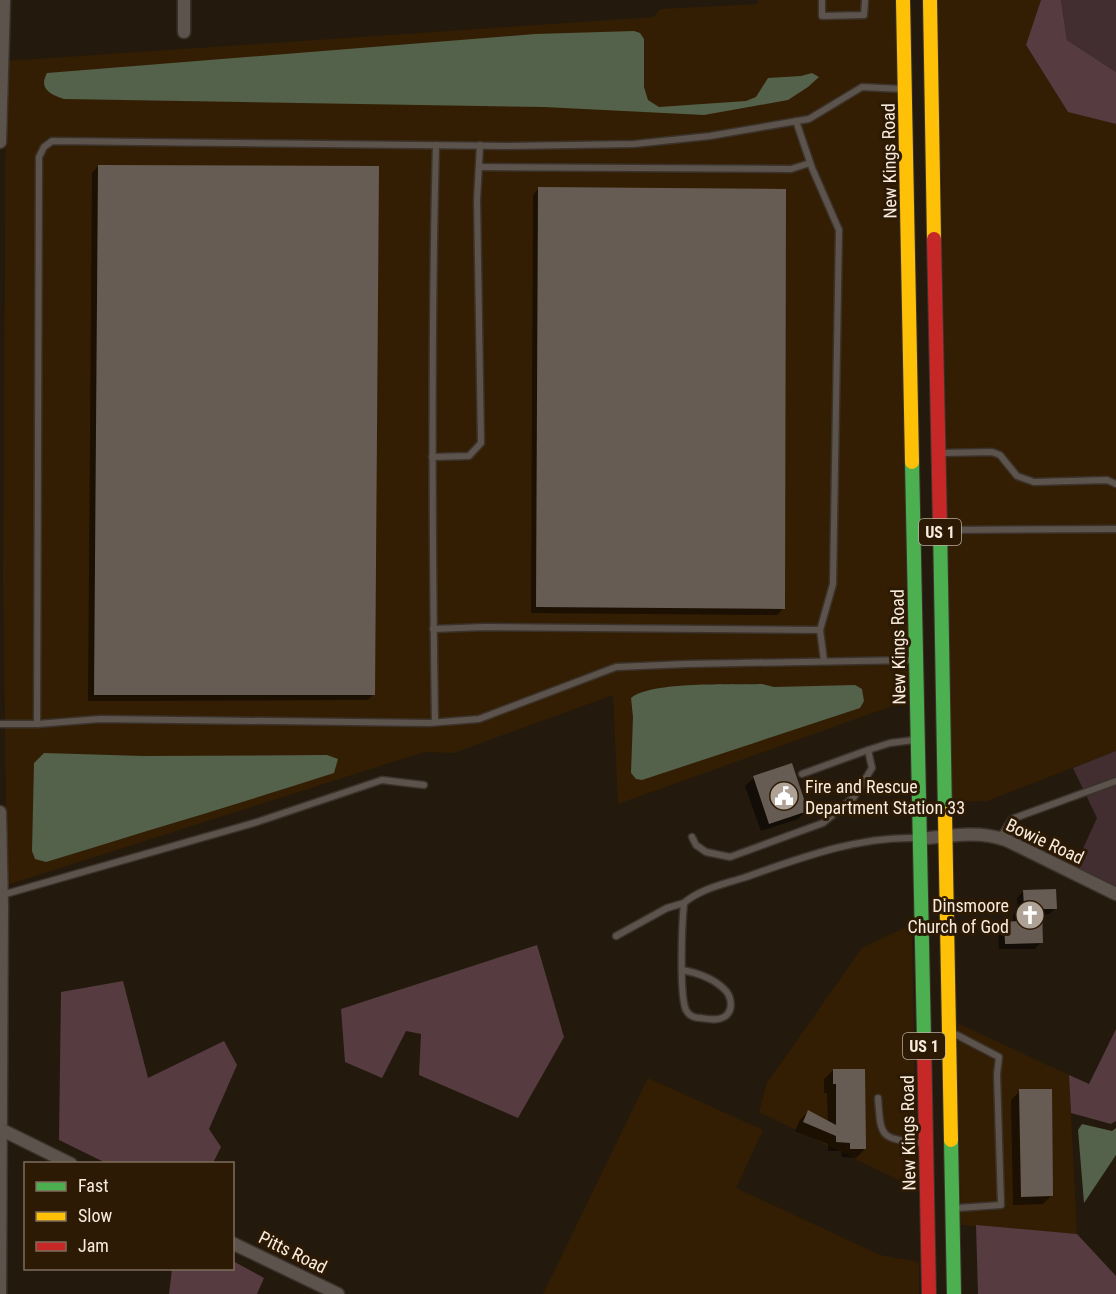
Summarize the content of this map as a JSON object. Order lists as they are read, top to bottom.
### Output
{
  "streets": {
    "highway": ["New Kings Road", "US 1"],
    "street": ["Bowie Road", "Pitts Road"]
  },
  "crossings": [
    ["New Kings Road", "Bowie Road"]
  ],
  "places": {
    "public building": ["Fire and Rescue Department Station 33"],
    "church": ["Dinsmoore Church of God"]
  },
  "legend": ["Fast", "Slow", "Jam"]
}
